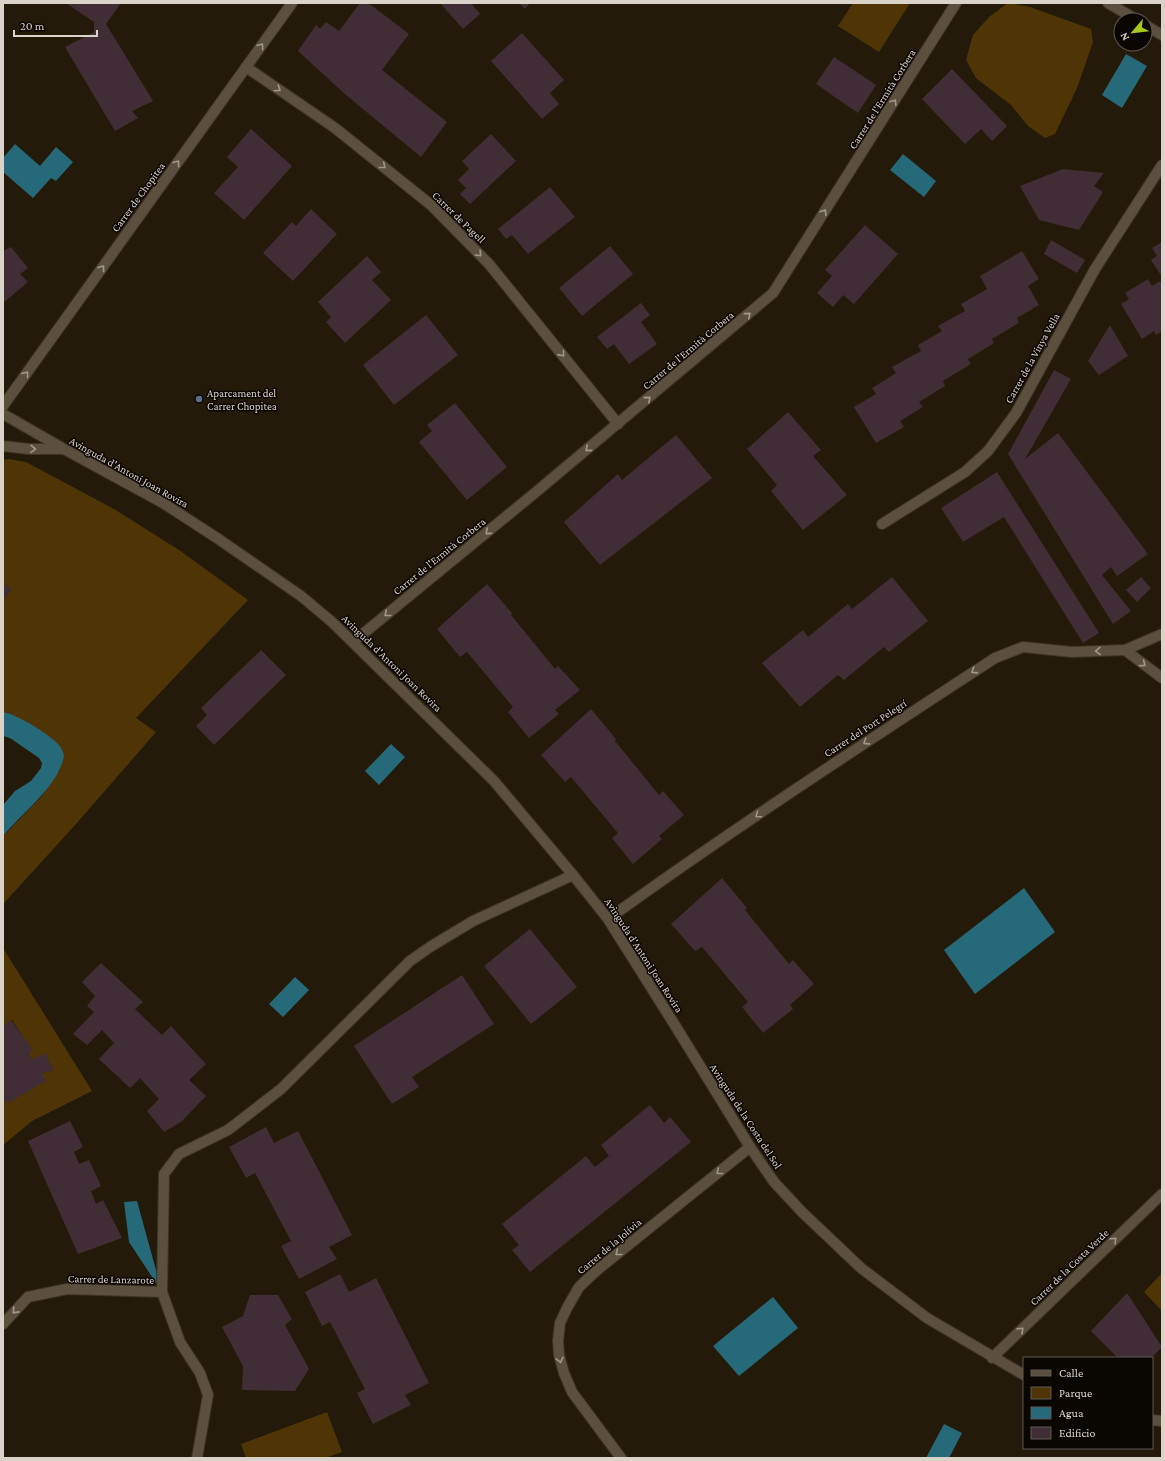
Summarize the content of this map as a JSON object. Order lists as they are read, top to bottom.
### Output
{
  "streets": {
    "street": [
      "Carrer de l'Ermità Corbera",
      "Carrer de Chopitea",
      "Carrer de Pagell",
      "Carrer de la Vinya Vella",
      "Avinguda d'Antoni Joan Rovira",
      "Carrer del Port Pelegrí",
      "Avinguda de la Costa del Sol",
      "Carrer de la Jolívia",
      "Carrer de la Costa Verde",
      "Carrer de Lanzarote"
    ]
  },
  "crossings": [
    ["Carrer de l'Ermità Corbera", "Carrer de Pagell"],
    ["Carrer de l'Ermità Corbera", "Avinguda d'Antoni Joan Rovira"],
    ["Carrer de Chopitea", "Carrer de Pagell"],
    ["Avinguda d'Antoni Joan Rovira", "Carrer del Port Pelegrí"],
    ["Avinguda d'Antoni Joan Rovira", "Avinguda de la Costa del Sol"],
    ["Avinguda de la Costa del Sol", "Carrer de la Jolívia"],
    ["Avinguda de la Costa del Sol", "Carrer de la Costa Verde"]
  ],
  "one_way": [
    "Carrer de Chopitea",
    "Carrer de Pagell",
    "Carrer del Port Pelegrí",
    "Carrer de la Jolívia",
    "Carrer de la Costa Verde",
    "Carrer de Lanzarote"
  ],
  "places": ["Aparcament del Carrer Chopitea"],
  "legend": [
    "Calle",
    "Parque",
    "Agua",
    "Edificio"
  ],
  "scale_bar": "20 m",
  "north": "bottom left"
}
